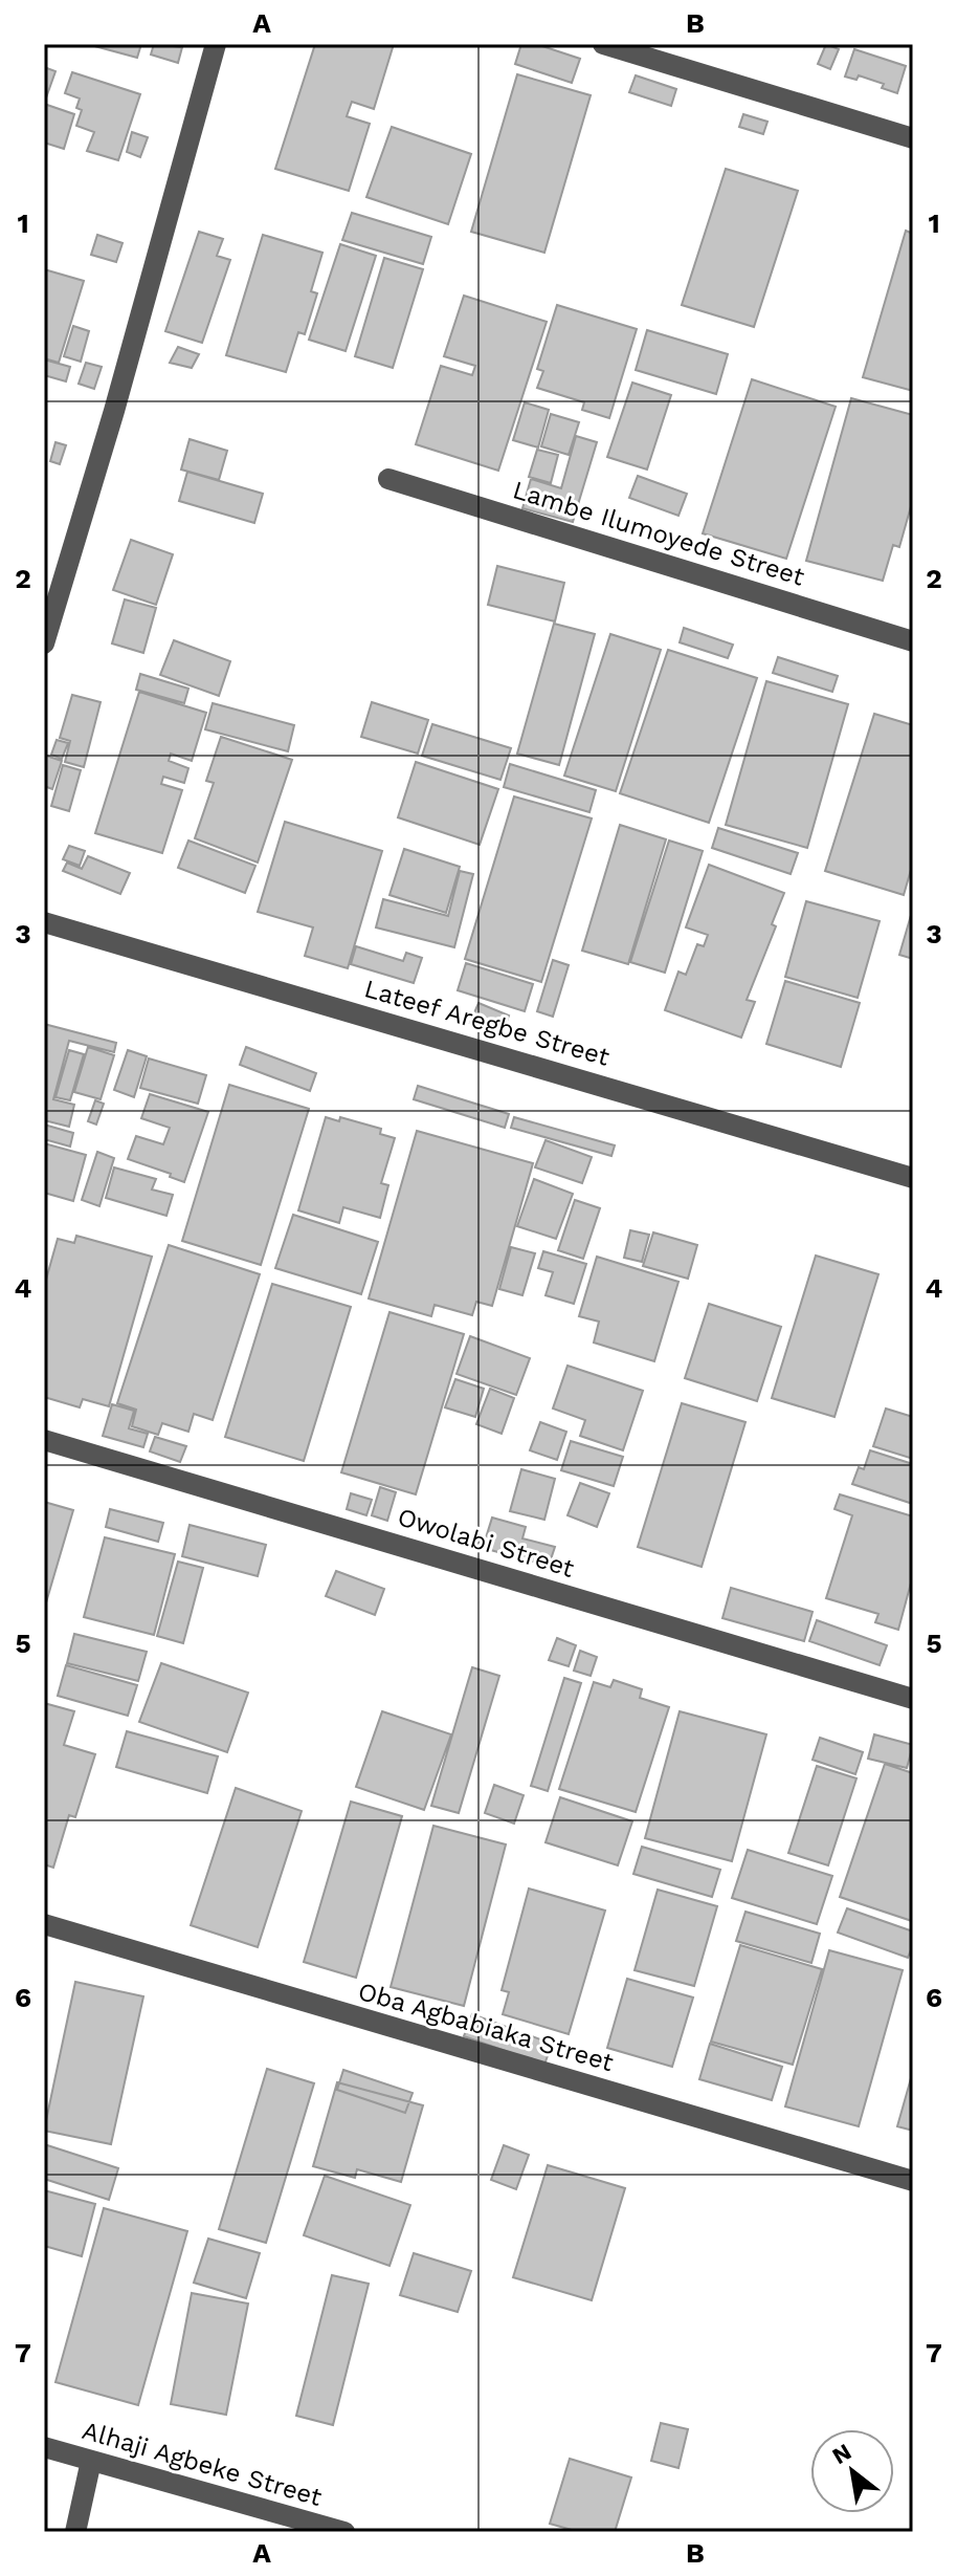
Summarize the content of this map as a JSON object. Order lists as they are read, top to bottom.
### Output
{
  "streets": {
    "street": [
      "Lambe Ilumoyede Street",
      "Lateef Aregbe Street",
      "Owolabi Street",
      "Oba Agbabiaka Street",
      "Alhaji Agbeke Street"
    ]
  },
  "north": "top left",
  "grid": {
    "columns": ["A", "B"],
    "rows": [
      "1",
      "2",
      "3",
      "4",
      "5",
      "6",
      "7"
    ]
  }
}
